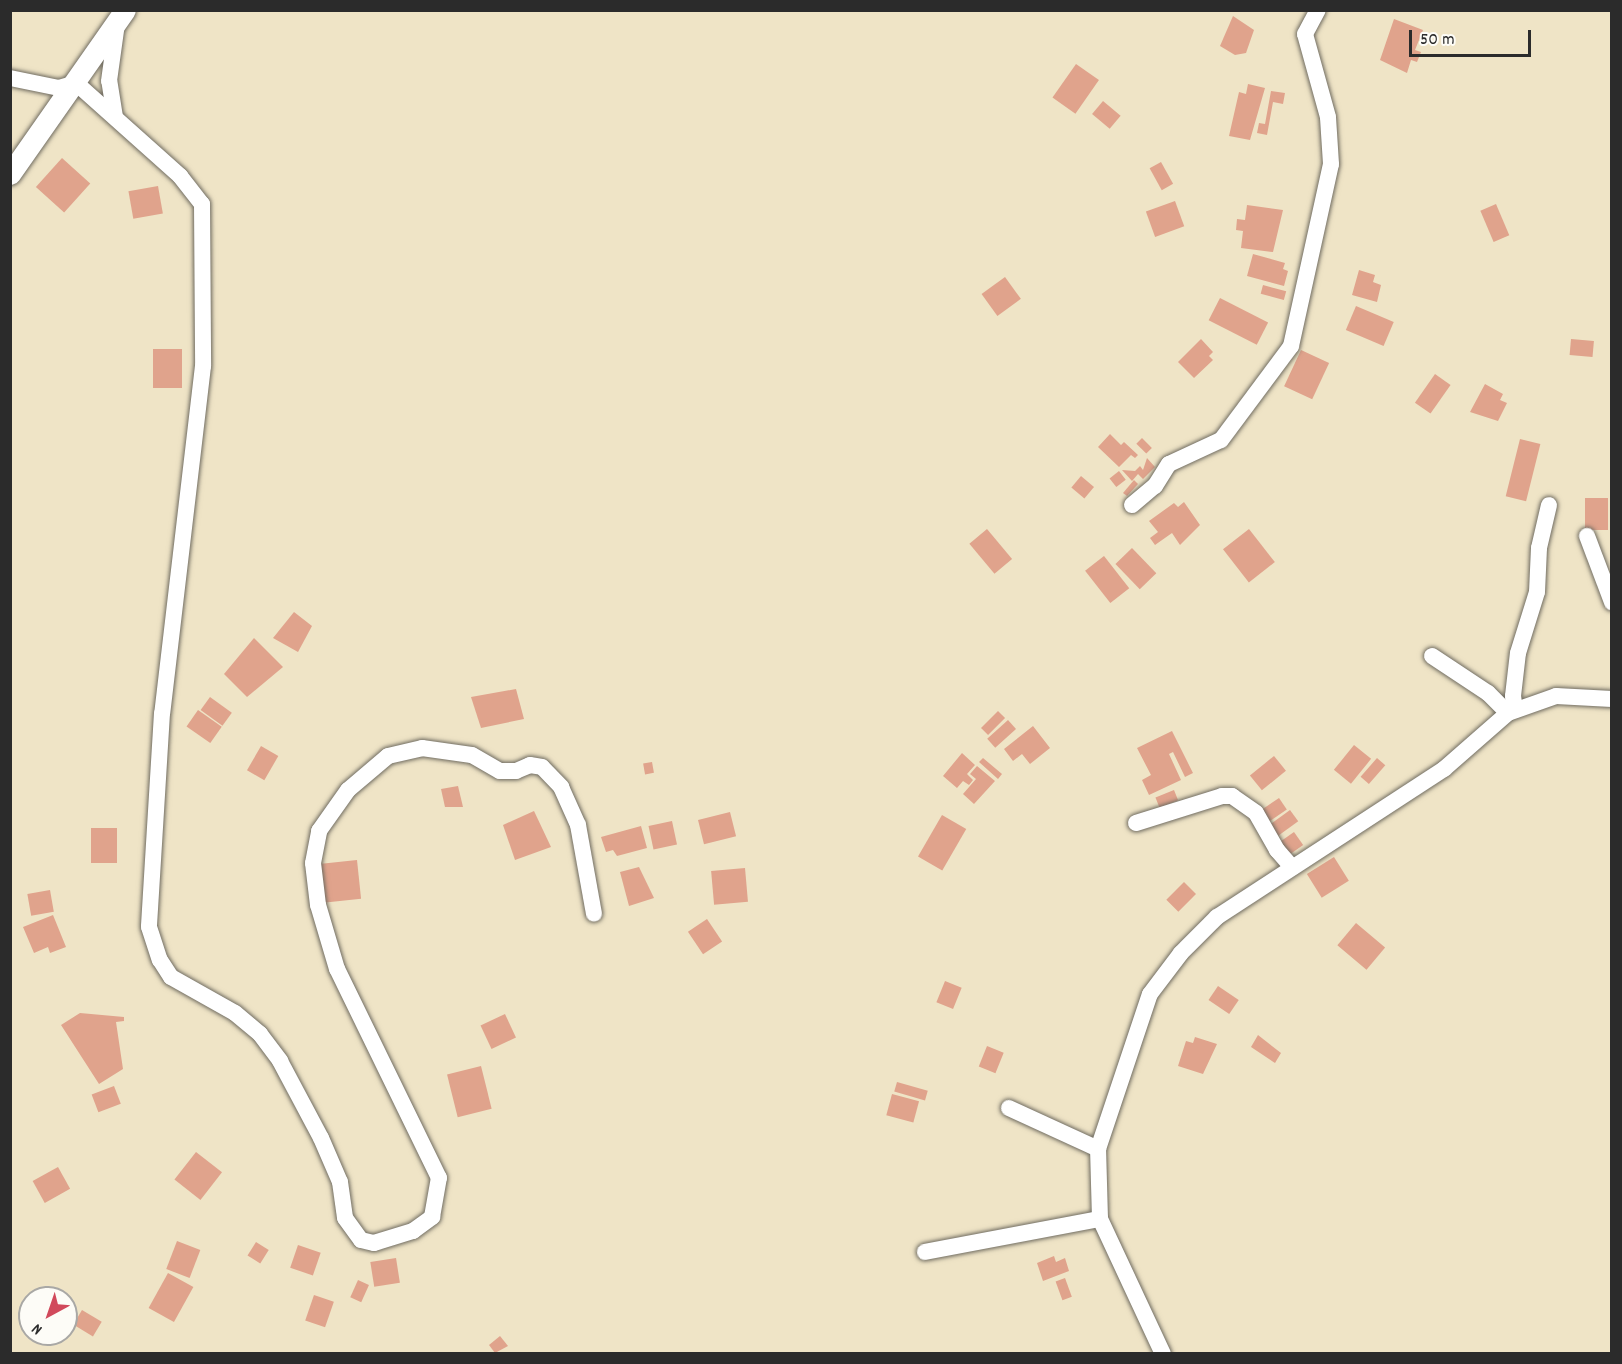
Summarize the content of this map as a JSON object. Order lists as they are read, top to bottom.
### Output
{
  "scale_bar": "50 m",
  "north": "bottom left"
}
